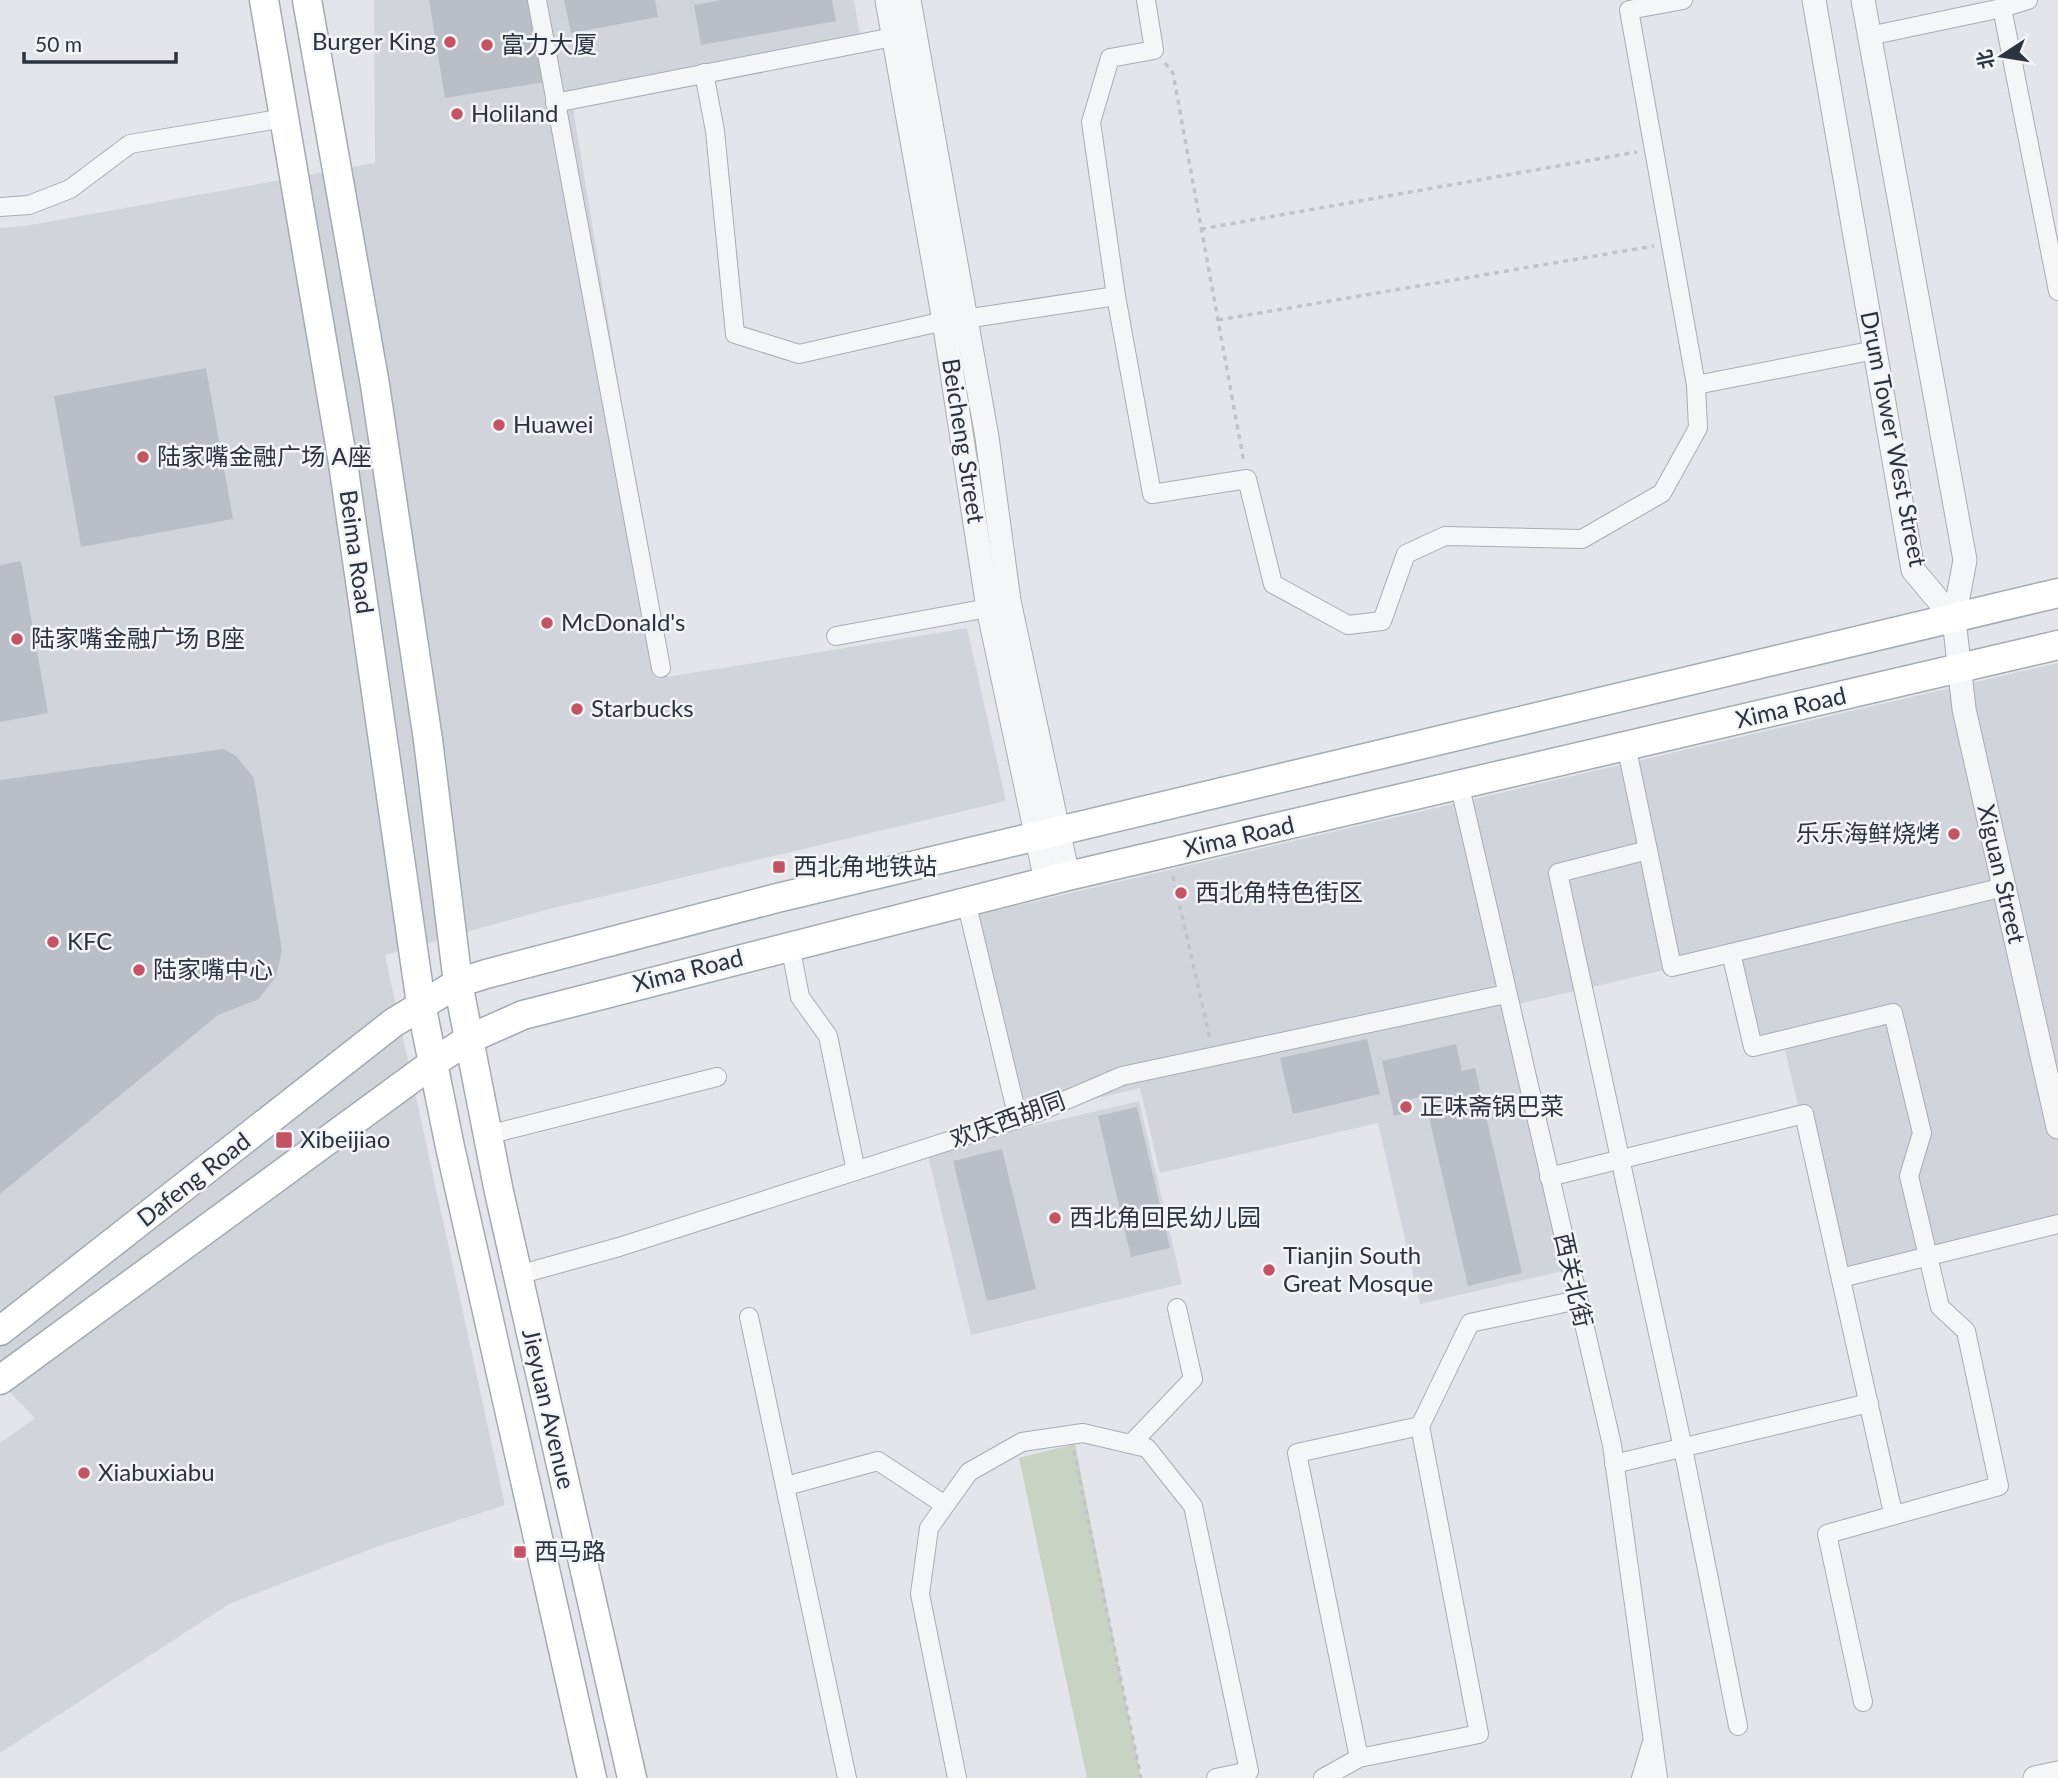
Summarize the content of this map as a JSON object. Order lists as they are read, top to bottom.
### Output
{
  "streets": {
    "main road": [
      "Beima Road",
      "Xima Road",
      "Dafeng Road",
      "Jieyuan Avenue"
    ],
    "street": [
      "Drum Tower West Street",
      "Beicheng Street",
      "Xiguan Street",
      "欢庆西胡同",
      "西关北街"
    ]
  },
  "crossings": [
    ["Drum Tower West Street", "Xima Road"],
    ["Drum Tower West Street", "Xiguan Street"],
    ["Beicheng Street", "Xima Road"],
    ["Beima Road", "Xima Road"],
    ["Beima Road", "Dafeng Road"],
    ["Beima Road", "Jieyuan Avenue"],
    ["Xima Road", "Xiguan Street"],
    ["Xima Road", "Dafeng Road"],
    ["Xima Road", "西关北街"],
    ["Xima Road", "Jieyuan Avenue"],
    ["欢庆西胡同", "西关北街"],
    ["欢庆西胡同", "Jieyuan Avenue"],
    ["Dafeng Road", "Jieyuan Avenue"]
  ],
  "places": {
    "other": [
      "Burger King",
      "富力大厦",
      "Holiland",
      "Huawei",
      "陆家嘴金融广场 A座",
      "McDonald's",
      "陆家嘴金融广场 B座",
      "Starbucks",
      "乐乐海鲜烧烤",
      "西北角特色街区",
      "KFC",
      "陆家嘴中心",
      "正味斋锅巴菜",
      "西北角回民幼儿园",
      "Tianjin South Great Mosque",
      "Xiabuxiabu"
    ],
    "transit": ["西北角地铁站", "Xibeijiao", "西马路"]
  },
  "scale_bar": "50 m",
  "north": "left"
}
